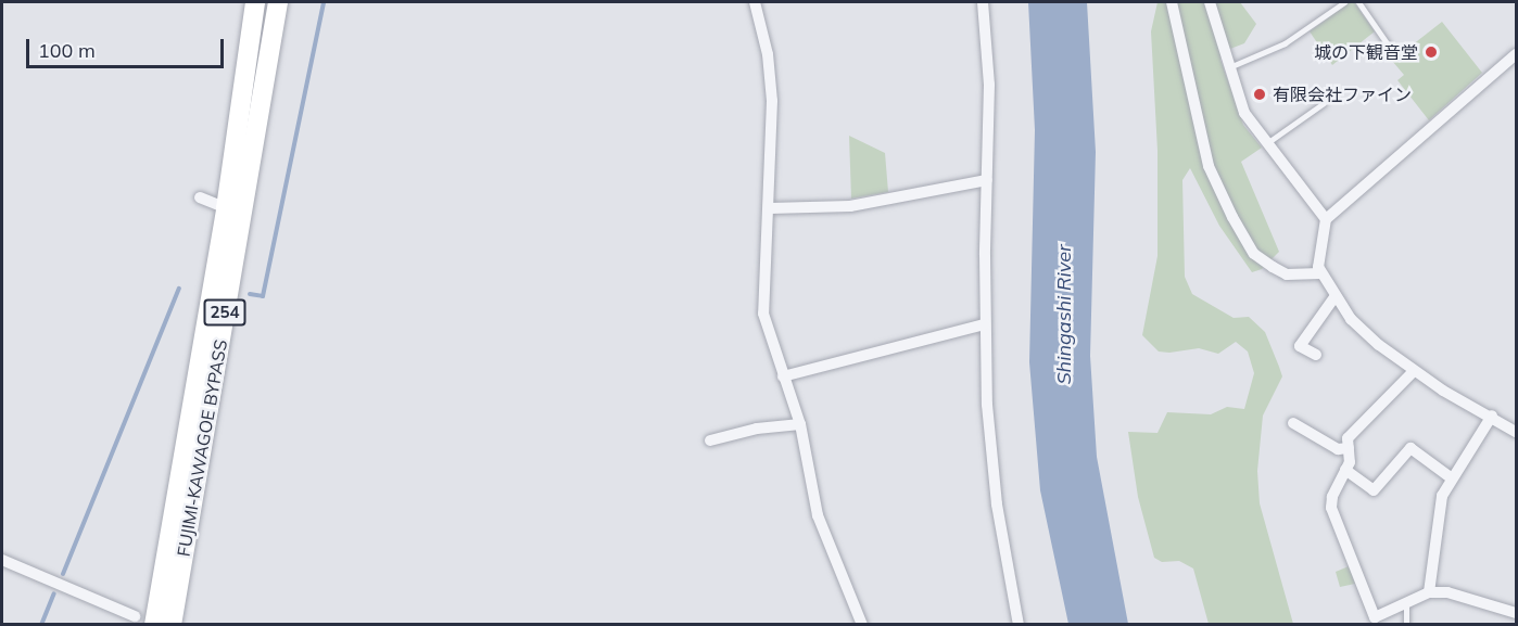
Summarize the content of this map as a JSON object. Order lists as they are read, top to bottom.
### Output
{
  "streets": {
    "highway": ["254", "FUJIMI-KAWAGOE BYPASS"]
  },
  "water": ["Shingashi River"],
  "places": ["城の下観音堂", "有限会社ファイン"],
  "scale_bar": "100 m"
}
